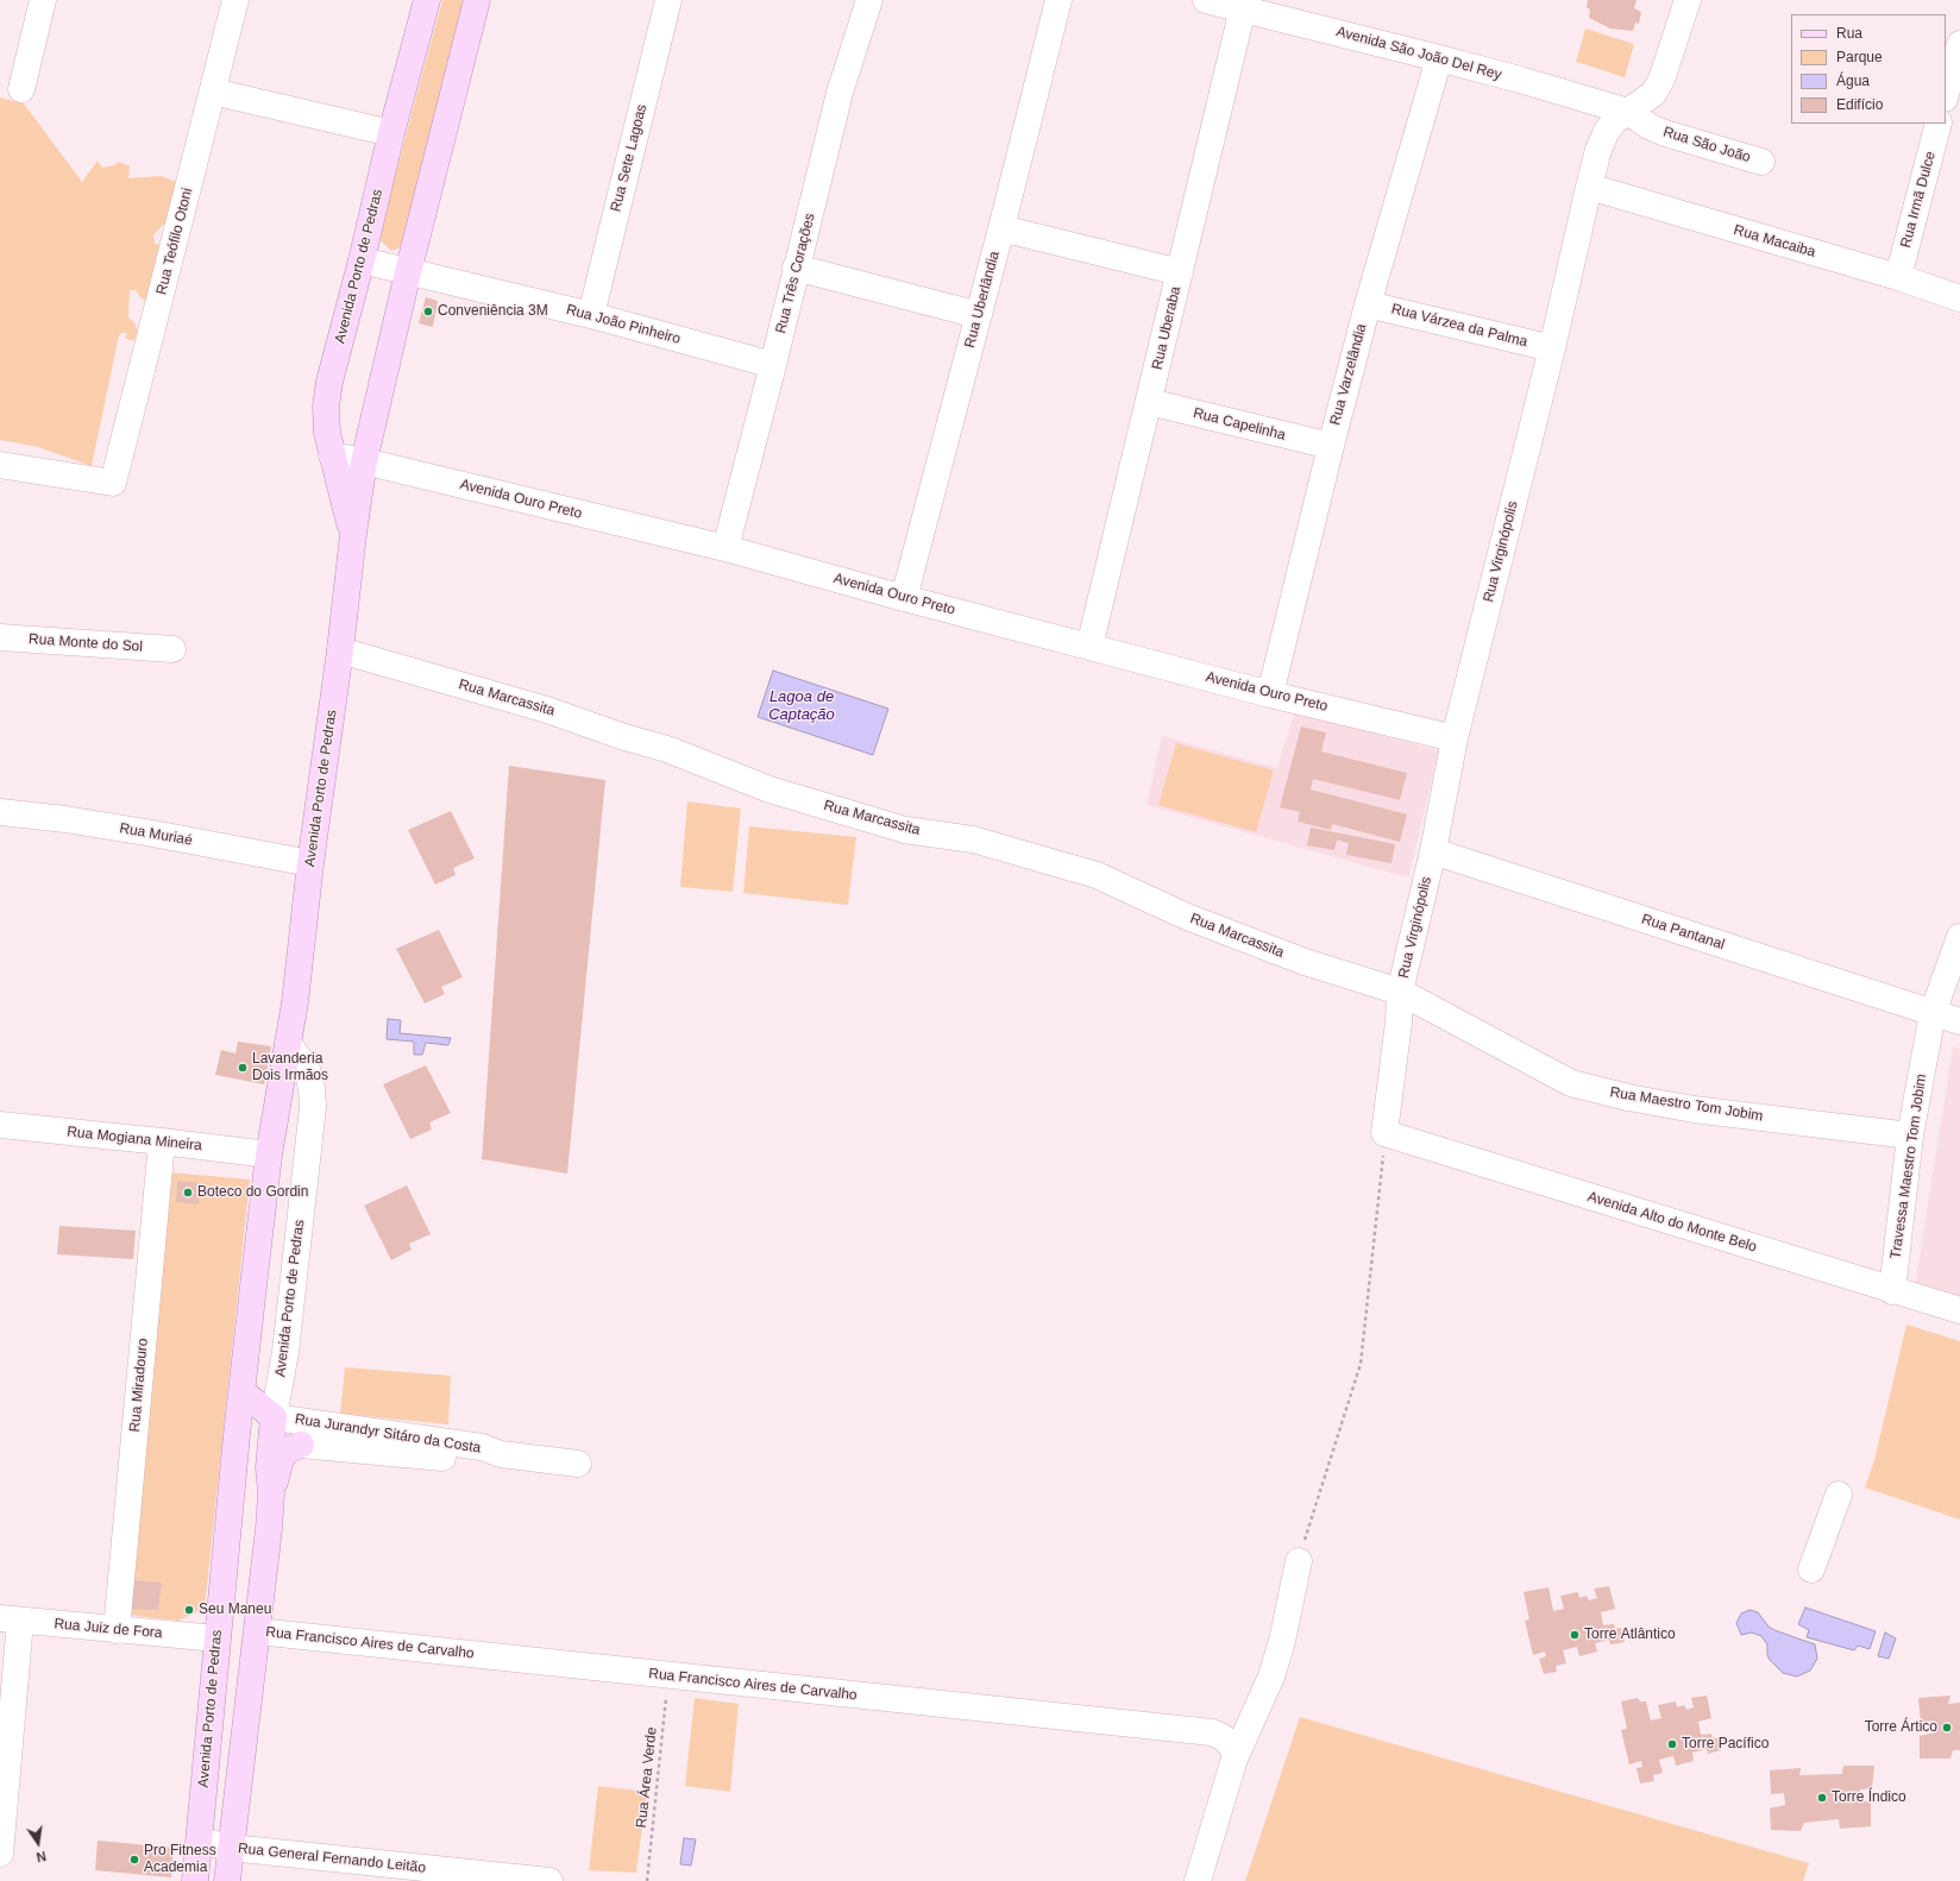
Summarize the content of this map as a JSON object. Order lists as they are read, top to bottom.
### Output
{
  "streets": {
    "main road": ["Avenida Porto de Pedras"],
    "street": [
      "Avenida São João Del Rey",
      "Rua São João",
      "Rua Sete Lagoas",
      "Rua Irmã Dulce",
      "Rua Teófilo Otoni",
      "Rua Macaiba",
      "Rua Três Corações",
      "Rua Uberlândia",
      "Rua João Pinheiro",
      "Rua Várzea da Palma",
      "Rua Uberaba",
      "Rua Varzelândia",
      "Rua Capelinha",
      "Avenida Ouro Preto",
      "Rua Virginópolis",
      "Rua Monte do Sol",
      "Rua Marcassita",
      "Rua Muriaé",
      "Rua Pantanal",
      "Rua Maestro Tom Jobim",
      "Rua Mogiana Mineira",
      "Travessa Maestro Tom Jobim",
      "Avenida Alto do Monte Belo",
      "Rua Miradouro",
      "Rua Jurandyr Sitáro da Costa",
      "Rua Juiz de Fora",
      "Rua Francisco Aires de Carvalho",
      "Rua General Fernando Leitão"
    ],
    "path": ["Rua Área Verde"]
  },
  "crossings": [
    ["Avenida São João Del Rey", "Rua São João"],
    ["Avenida São João Del Rey", "Rua Uberaba"],
    ["Avenida São João Del Rey", "Rua Varzelândia"],
    ["Avenida São João Del Rey", "Rua Virginópolis"],
    ["Rua São João", "Rua Virginópolis"],
    ["Rua Sete Lagoas", "Rua João Pinheiro"],
    ["Rua Irmã Dulce", "Rua Macaiba"],
    ["Rua Macaiba", "Rua Virginópolis"],
    ["Avenida Porto de Pedras", "Rua João Pinheiro"],
    ["Avenida Porto de Pedras", "Avenida Ouro Preto"],
    ["Avenida Porto de Pedras", "Rua Marcassita"],
    ["Avenida Porto de Pedras", "Rua Muriaé"],
    ["Avenida Porto de Pedras", "Rua Mogiana Mineira"],
    ["Avenida Porto de Pedras", "Rua Jurandyr Sitáro da Costa"],
    ["Avenida Porto de Pedras", "Rua Juiz de Fora"],
    ["Avenida Porto de Pedras", "Rua Francisco Aires de Carvalho"],
    ["Avenida Porto de Pedras", "Rua General Fernando Leitão"],
    ["Rua Três Corações", "Rua João Pinheiro"],
    ["Rua Três Corações", "Avenida Ouro Preto"],
    ["Rua Uberlândia", "Avenida Ouro Preto"],
    ["Rua Várzea da Palma", "Rua Varzelândia"],
    ["Rua Várzea da Palma", "Rua Virginópolis"],
    ["Rua Uberaba", "Rua Capelinha"],
    ["Rua Uberaba", "Avenida Ouro Preto"],
    ["Rua Varzelândia", "Rua Capelinha"],
    ["Rua Varzelândia", "Avenida Ouro Preto"],
    ["Avenida Ouro Preto", "Rua Virginópolis"],
    ["Rua Virginópolis", "Rua Marcassita"],
    ["Rua Virginópolis", "Rua Pantanal"],
    ["Rua Virginópolis", "Rua Maestro Tom Jobim"],
    ["Rua Virginópolis", "Avenida Alto do Monte Belo"],
    ["Rua Marcassita", "Rua Maestro Tom Jobim"],
    ["Rua Pantanal", "Travessa Maestro Tom Jobim"],
    ["Rua Maestro Tom Jobim", "Travessa Maestro Tom Jobim"],
    ["Rua Mogiana Mineira", "Rua Miradouro"],
    ["Travessa Maestro Tom Jobim", "Avenida Alto do Monte Belo"],
    ["Rua Miradouro", "Rua Juiz de Fora"],
    ["Rua Francisco Aires de Carvalho", "Rua Área Verde"]
  ],
  "water": ["Lagoa de Captação"],
  "places": [
    "Conveniência 3M",
    "Lavanderia Dois Irmãos",
    "Boteco do Gordin",
    "Seu Maneu",
    "Torre Atlântico",
    "Torre Ártico",
    "Torre Pacífico",
    "Torre Índico",
    "Pro Fitness Academia"
  ],
  "legend": [
    "Rua",
    "Parque",
    "Água",
    "Edifício"
  ],
  "north": "bottom"
}
